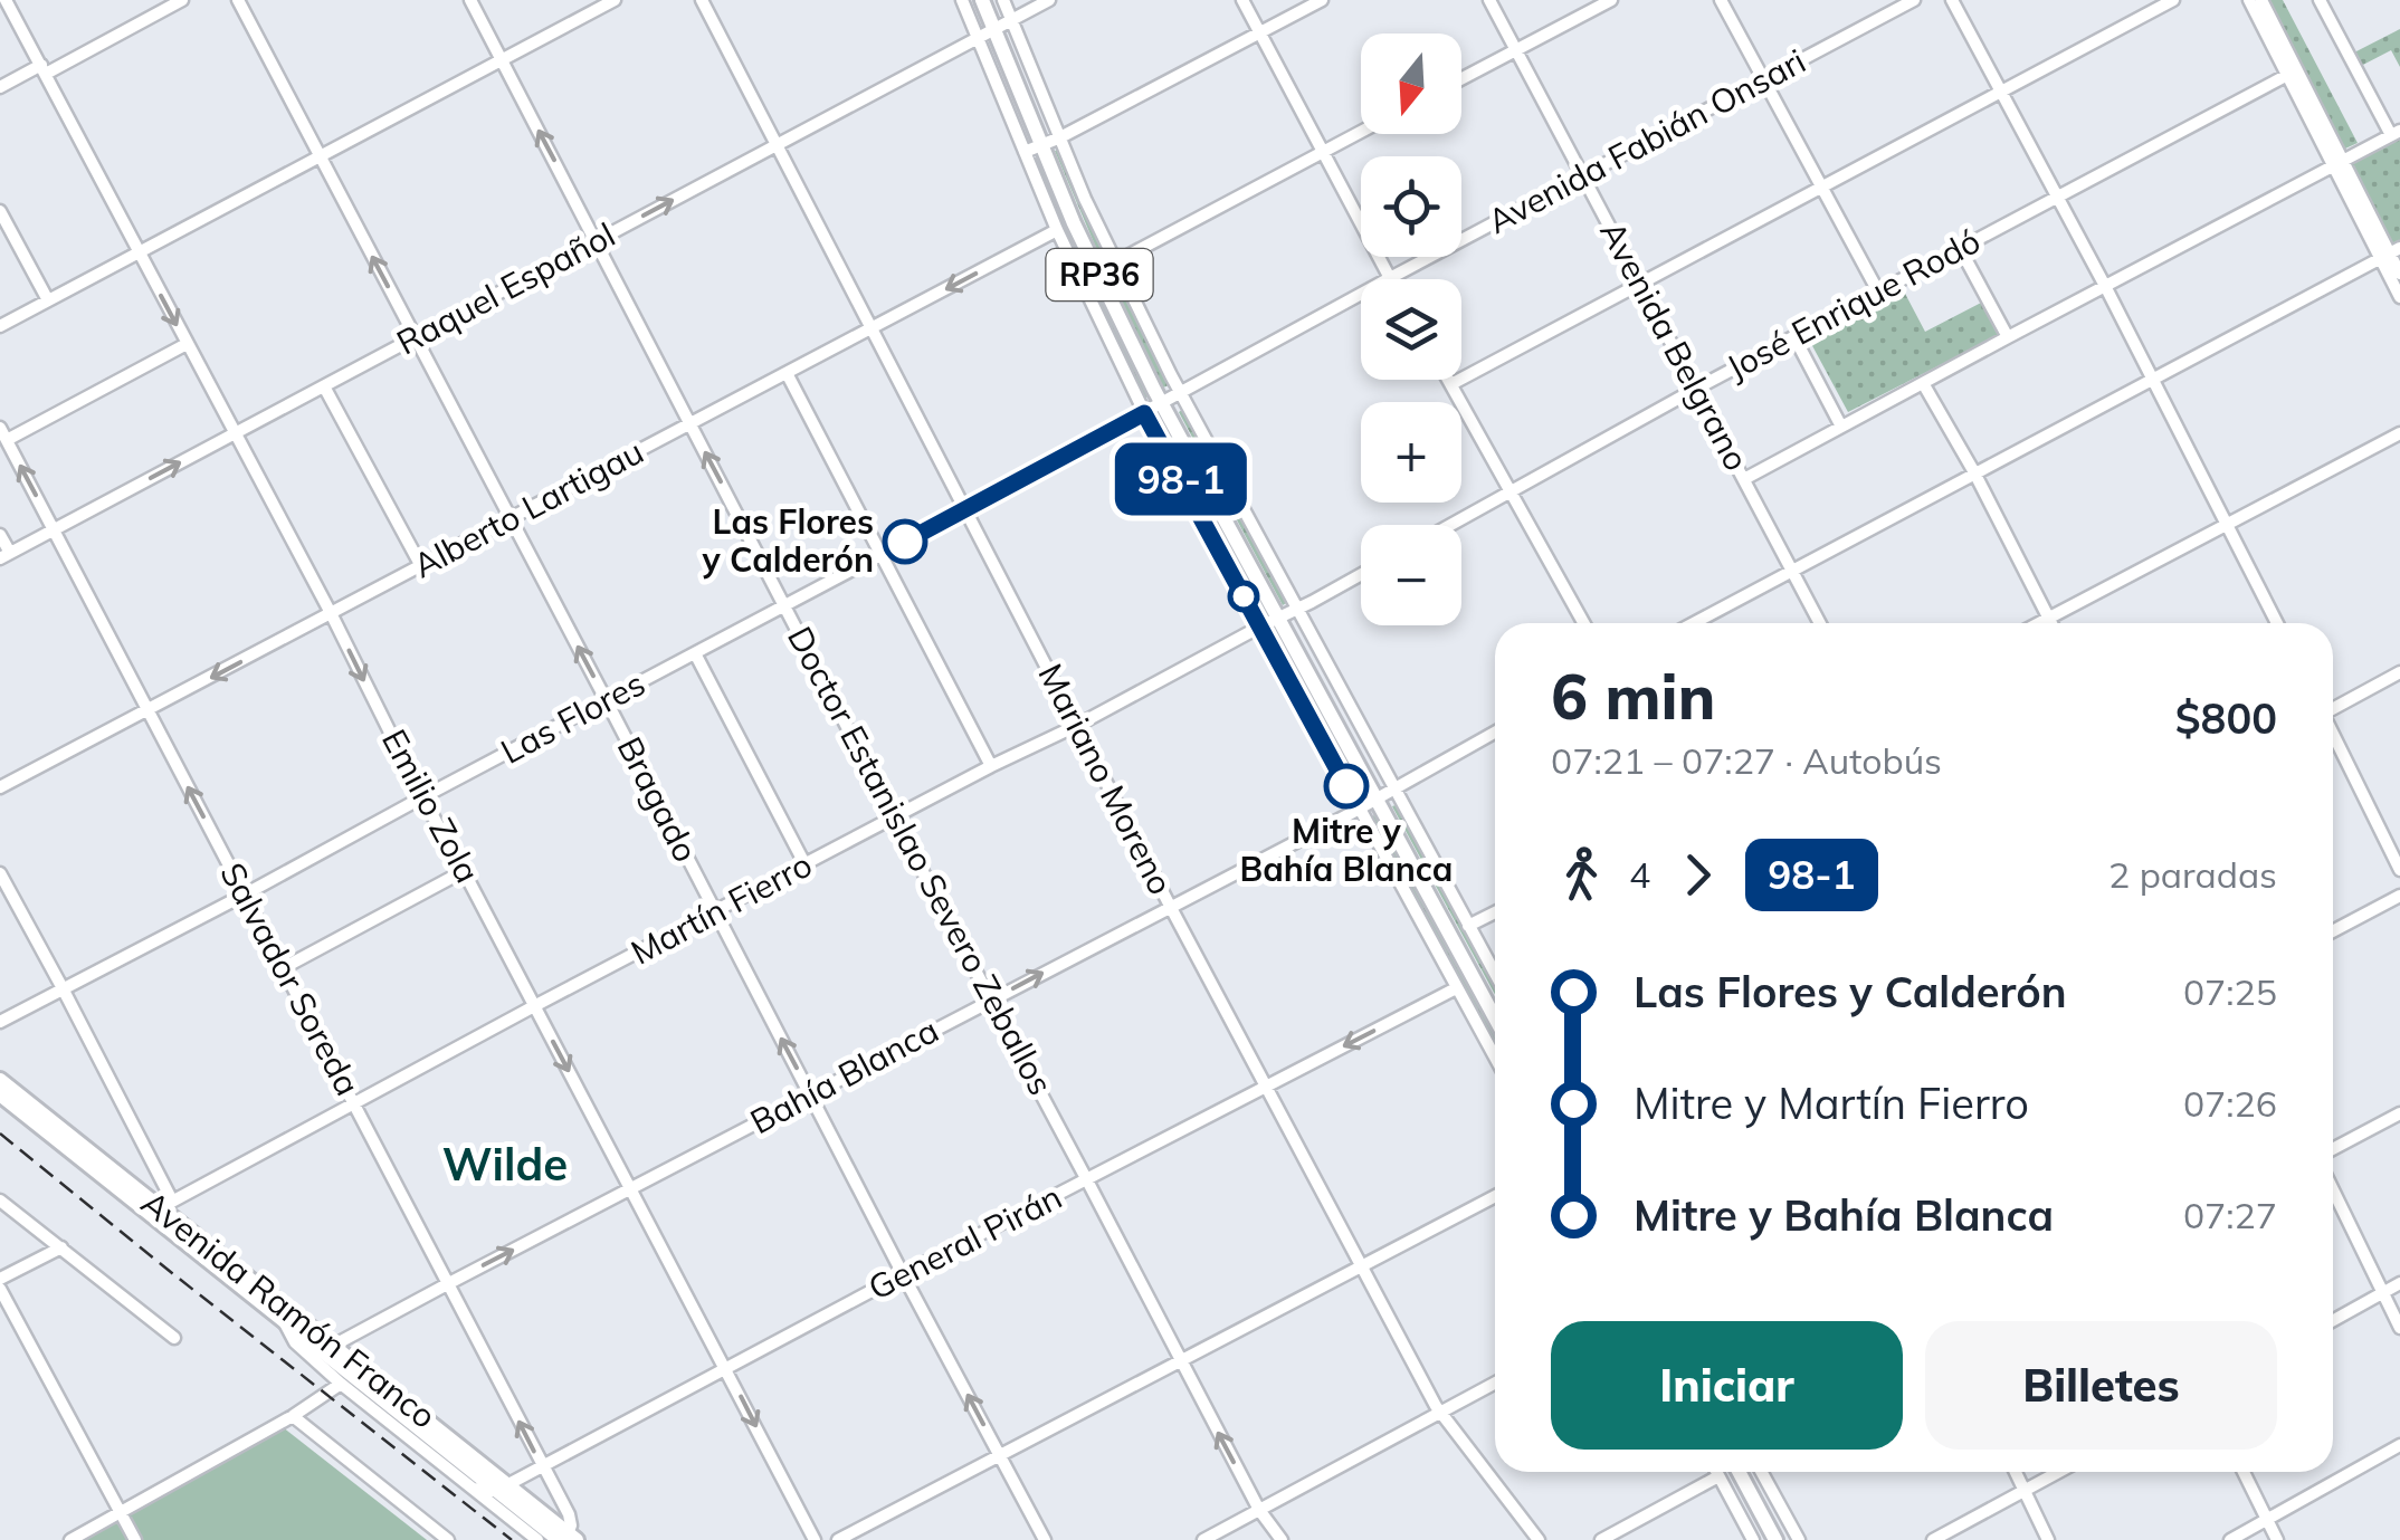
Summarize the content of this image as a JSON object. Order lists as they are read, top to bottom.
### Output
{
  "streets": {
    "main road": ["RP36", "Avenida Ramón Franco"],
    "street": [
      "Avenida Fabián Onsari",
      "Raquel Español",
      "José Enrique Rodó",
      "Avenida Belgrano",
      "Alberto Lartigau",
      "Las Flores",
      "Mariano Moreno",
      "Bragado",
      "Emilio Zola",
      "Doctor Estanislao Severo Zeballos",
      "Martín Fierro",
      "Salvador Soreda",
      "Bahía Blanca",
      "General Pirán"
    ]
  },
  "crossings": [
    ["Avenida Fabián Onsari", "RP36"],
    ["Avenida Fabián Onsari", "Avenida Belgrano"],
    ["Avenida Fabián Onsari", "Las Flores"],
    ["RP36", "Raquel Español"],
    ["RP36", "Martín Fierro"],
    ["RP36", "Bahía Blanca"],
    ["Raquel Español", "Mariano Moreno"],
    ["Raquel Español", "Bragado"],
    ["Raquel Español", "Emilio Zola"],
    ["Raquel Español", "Doctor Estanislao Severo Zeballos"],
    ["Raquel Español", "Salvador Soreda"],
    ["José Enrique Rodó", "Avenida Belgrano"],
    ["Alberto Lartigau", "Mariano Moreno"],
    ["Alberto Lartigau", "Bragado"],
    ["Alberto Lartigau", "Emilio Zola"],
    ["Alberto Lartigau", "Doctor Estanislao Severo Zeballos"],
    ["Alberto Lartigau", "Salvador Soreda"],
    ["Las Flores", "Mariano Moreno"],
    ["Las Flores", "Bragado"],
    ["Las Flores", "Emilio Zola"],
    ["Las Flores", "Doctor Estanislao Severo Zeballos"],
    ["Las Flores", "Salvador Soreda"],
    ["Mariano Moreno", "Martín Fierro"],
    ["Mariano Moreno", "Bahía Blanca"],
    ["Mariano Moreno", "General Pirán"],
    ["Bragado", "Martín Fierro"],
    ["Bragado", "Bahía Blanca"],
    ["Bragado", "General Pirán"],
    ["Emilio Zola", "Martín Fierro"],
    ["Emilio Zola", "Bahía Blanca"],
    ["Emilio Zola", "General Pirán"],
    ["Doctor Estanislao Severo Zeballos", "Martín Fierro"],
    ["Doctor Estanislao Severo Zeballos", "Bahía Blanca"],
    ["Doctor Estanislao Severo Zeballos", "General Pirán"],
    ["Martín Fierro", "Salvador Soreda"],
    ["Martín Fierro", "Avenida Ramón Franco"],
    ["Salvador Soreda", "Bahía Blanca"],
    ["Salvador Soreda", "General Pirán"],
    ["Salvador Soreda", "Avenida Ramón Franco"],
    ["Bahía Blanca", "Avenida Ramón Franco"],
    ["General Pirán", "Avenida Ramón Franco"]
  ],
  "one_way": ["Bragado", "Emilio Zola", "Salvador Soreda"],
  "districts": ["Wilde"],
  "places": ["Las Flores y Calderón", "Mitre y Bahía Blanca"],
  "lines": ["bus line 98-1"],
  "north": "bottom",
  "page": {
    "on_map": "98-1",
    "map_buttons": ["+", "−"],
    "heading": ["6 min", "07:21 – 07:27 · Autobús", "$800"],
    "legs": ["4", "98-1", "2 paradas"],
    "list": [
      {
        "name": "Las Flores y Calderón",
        "value": "07:25"
      },
      {
        "name": "Mitre y Martín Fierro",
        "value": "07:26"
      },
      {
        "name": "Mitre y Bahía Blanca",
        "value": "07:27"
      }
    ],
    "buttons": ["Iniciar", "Billetes"]
  }
}
